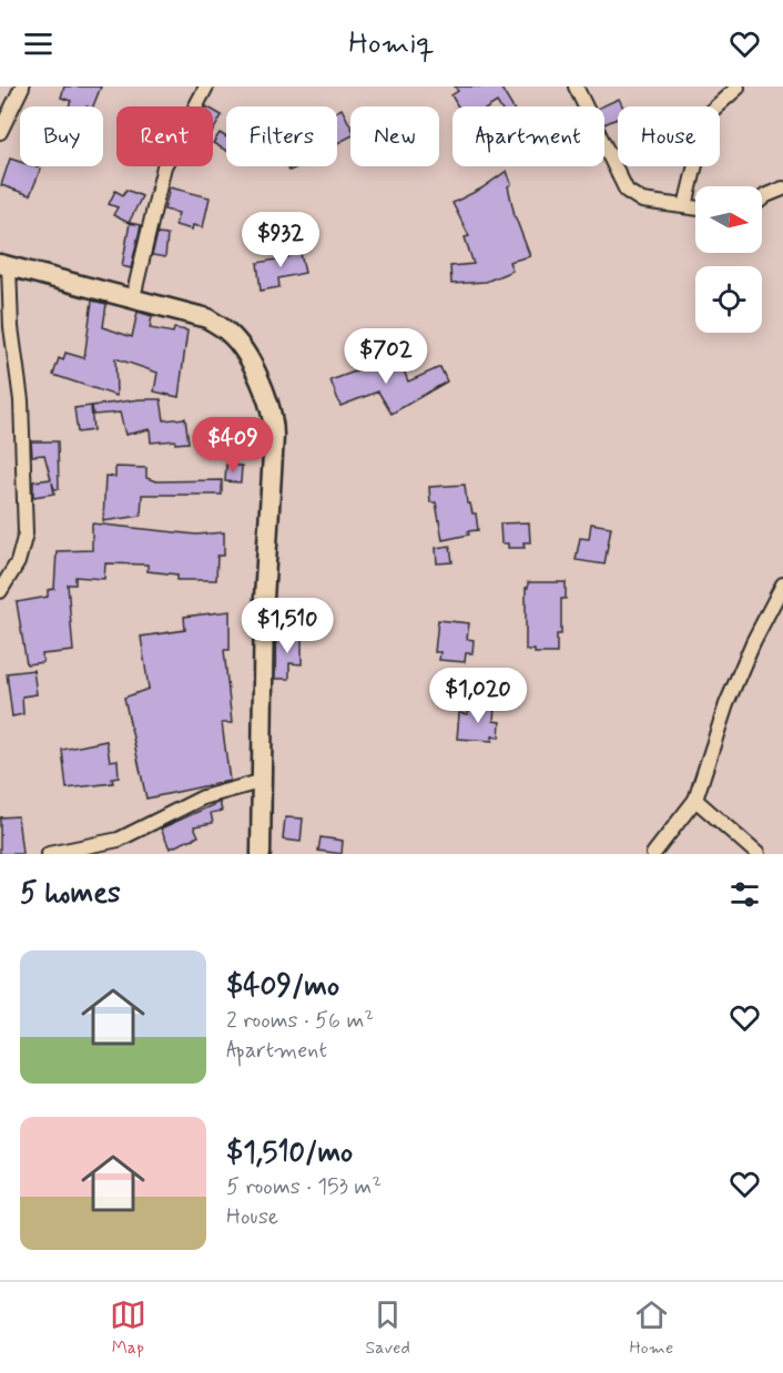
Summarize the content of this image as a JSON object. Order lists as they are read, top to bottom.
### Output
{
  "north": "right",
  "page": {
    "header": "Homiq",
    "chip": [
      "Buy",
      "Rent",
      "Filters",
      "New",
      "Apartment",
      "House"
    ],
    "price": [
      "$932",
      "$702",
      "$409",
      "$1,510",
      "$1,020"
    ],
    "heading": "5 homes",
    "list": [
      {
        "name": "$409/mo",
        "note": "2 rooms · 56 m² · Apartment"
      },
      {
        "name": "$1,510/mo",
        "note": "5 rooms · 153 m² · House"
      }
    ],
    "tabs": ["Map", "Saved", "Home"]
  }
}
